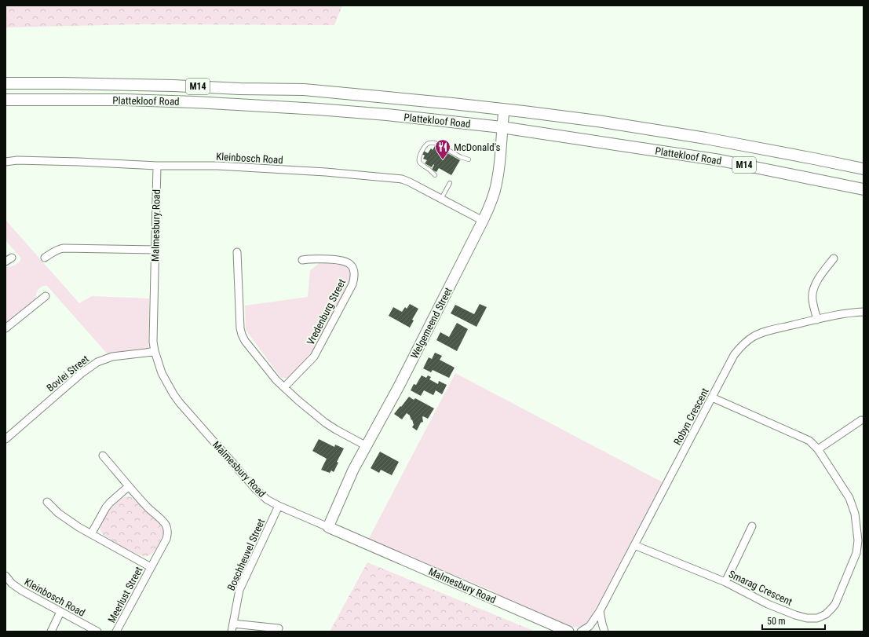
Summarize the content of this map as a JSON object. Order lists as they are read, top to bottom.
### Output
{
  "streets": {
    "main road": ["M14", "Plattekloof Road"],
    "street": [
      "Kleinbosch Road",
      "Malmesbury Road",
      "Vredenburg Street",
      "Welgemeend Street",
      "Bovlei Street",
      "Robyn Crescent",
      "Boschheuvel Street",
      "Smarag Crescent",
      "Meerlust Street"
    ]
  },
  "crossings": [
    ["Plattekloof Road", "Welgemeend Street"],
    ["Kleinbosch Road", "Malmesbury Road"],
    ["Kleinbosch Road", "Welgemeend Street"],
    ["Malmesbury Road", "Welgemeend Street"],
    ["Malmesbury Road", "Bovlei Street"],
    ["Malmesbury Road", "Boschheuvel Street"],
    ["Robyn Crescent", "Smarag Crescent"]
  ],
  "places": {
    "restaurant": ["McDonald's"]
  },
  "scale_bar": "50 m"
}
